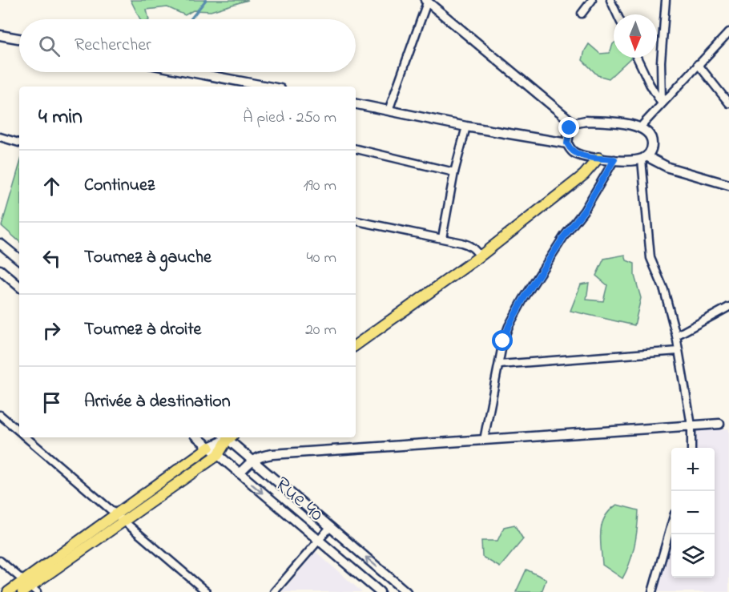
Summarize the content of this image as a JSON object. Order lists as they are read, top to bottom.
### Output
{
  "streets": {
    "main road": ["Rue 40"]
  },
  "north": "bottom",
  "page": {
    "search": "Rechercher",
    "heading": ["4 min", "À pied · 250 m"],
    "list": [
      ["Continuez", "190 m"],
      ["Tournez à gauche", "40 m"],
      ["Tournez à droite", "20 m"],
      "Arrivée à destination"
    ],
    "map_buttons": ["+", "−"]
  }
}
